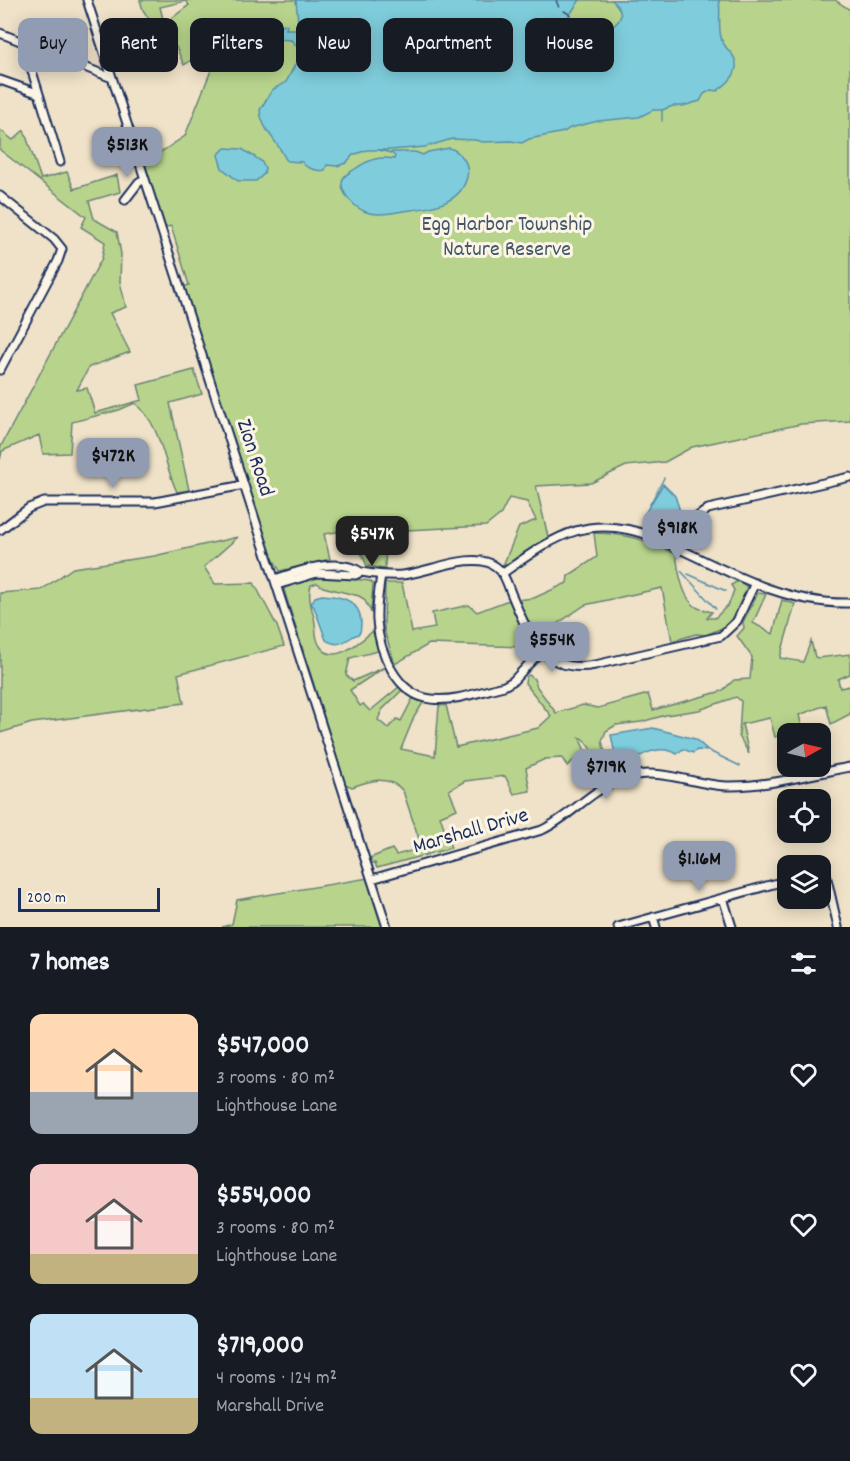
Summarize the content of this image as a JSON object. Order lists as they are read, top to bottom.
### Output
{
  "streets": {
    "street": ["Zion Road", "Marshall Drive"]
  },
  "crossings": [
    ["Zion Road", "Marshall Drive"]
  ],
  "parks": ["Egg Harbor Township Nature Reserve"],
  "scale_bar": "200 m",
  "north": "right",
  "page": {
    "chip": [
      "Buy",
      "Rent",
      "Filters",
      "New",
      "Apartment",
      "House"
    ],
    "price": [
      "$513K",
      "$472K",
      "$918K",
      "$547K",
      "$554K",
      "$719K",
      "$1.16M"
    ],
    "scale": "200 m",
    "heading": "7 homes",
    "list": [
      {
        "name": "$547,000",
        "note": "3 rooms · 80 m² · Lighthouse Lane"
      },
      {
        "name": "$554,000",
        "note": "3 rooms · 80 m² · Lighthouse Lane"
      },
      {
        "name": "$719,000",
        "note": "4 rooms · 124 m² · Marshall Drive"
      }
    ]
  }
}
